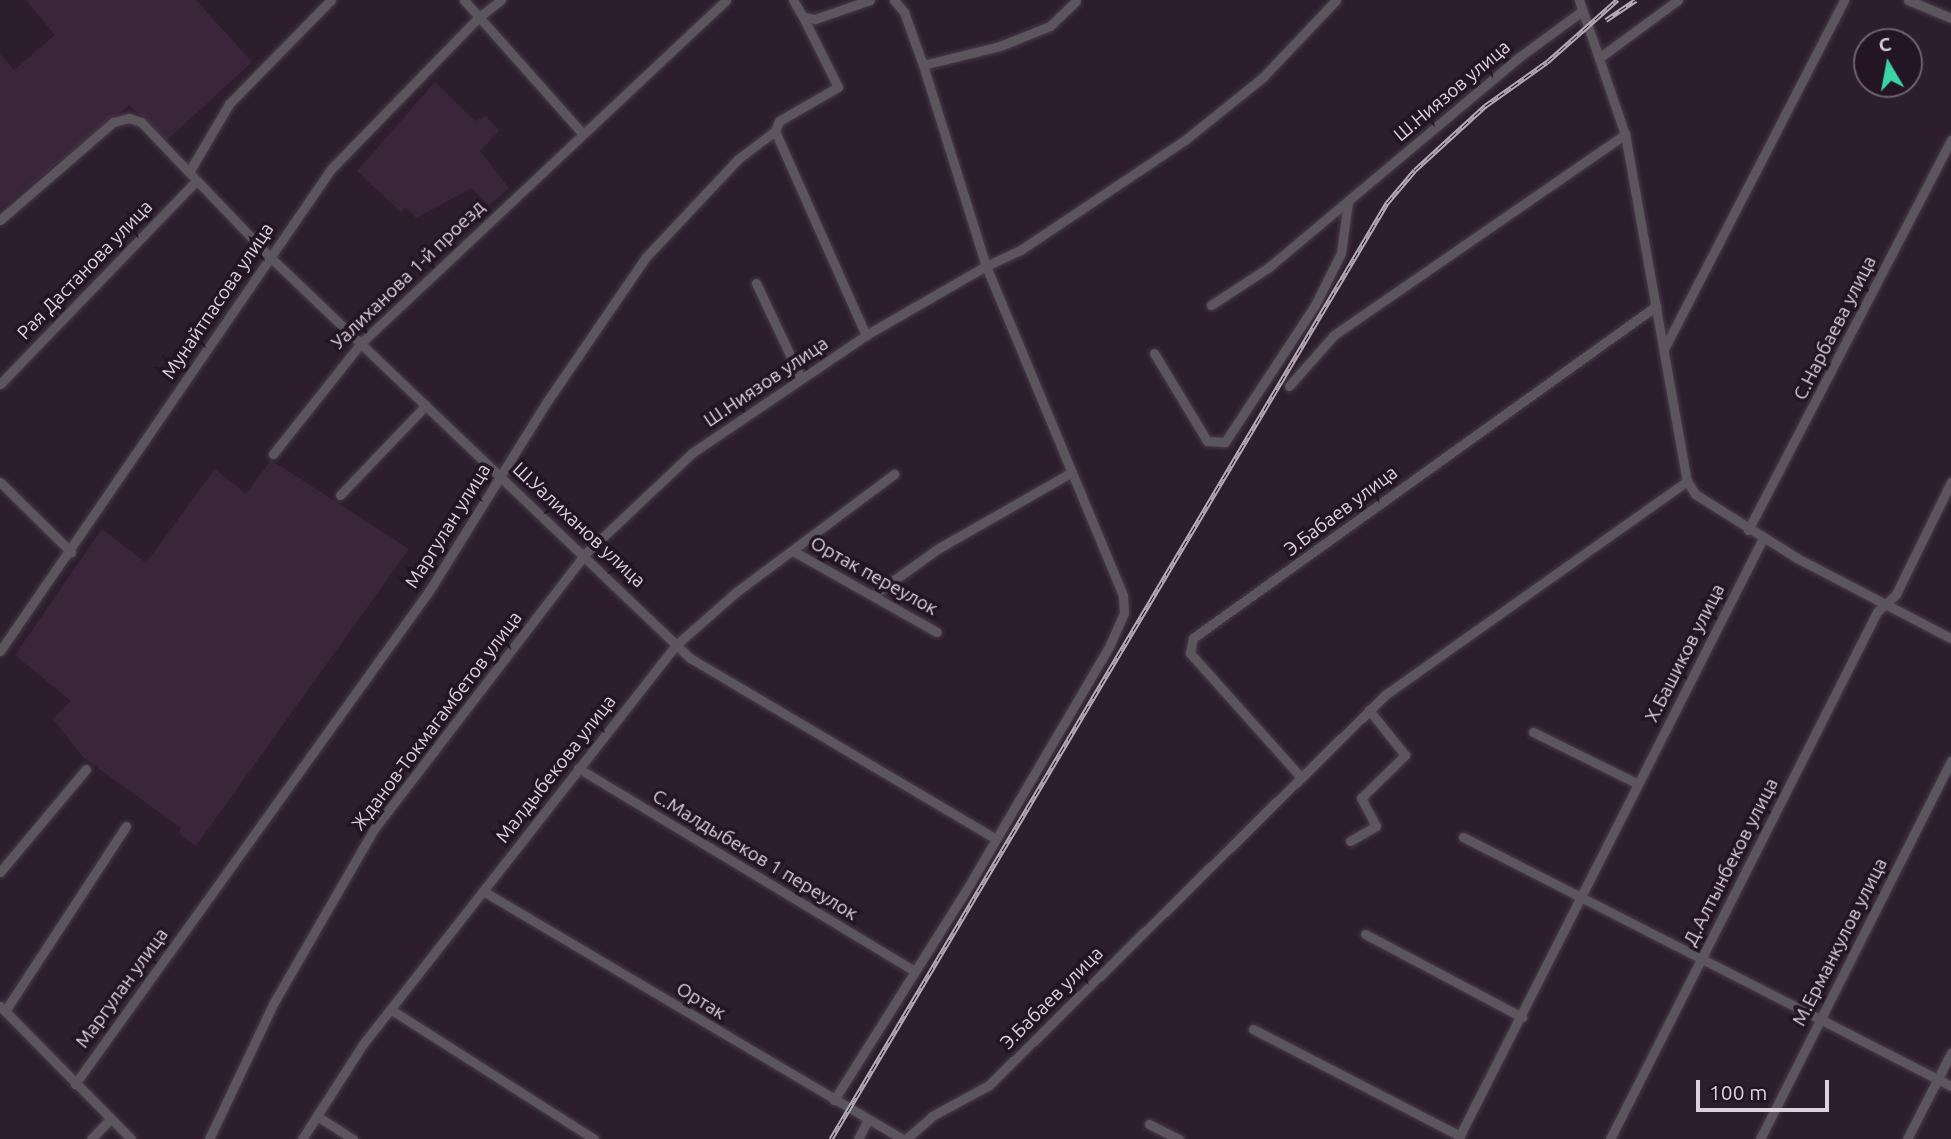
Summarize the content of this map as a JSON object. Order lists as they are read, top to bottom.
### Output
{
  "streets": {
    "street": [
      "Ш.Ниязов улица",
      "Рая Дастанова улица",
      "Уалиханова 1-й проезд",
      "Мунайтпасова улица",
      "С.Нарбаева улица",
      "Э.Бабаев улица",
      "Ш.Уалиханов улица",
      "Маргулан улица",
      "Ортак переулок",
      "Х.Башиков улица",
      "Жданов-Токмагамбетов улица",
      "Малдыбекова улица",
      "С.Малдыбеков 1 переулок",
      "Д.Алтынбеков улица",
      "М.Ерманкулов улица",
      "Ортак"
    ]
  },
  "crossings": [
    ["Ш.Ниязов улица", "Ш.Уалиханов улица"],
    ["Ш.Ниязов улица", "Жданов-Токмагамбетов улица"],
    ["Рая Дастанова улица", "Ш.Уалиханов улица"],
    ["Уалиханова 1-й проезд", "Ш.Уалиханов улица"],
    ["Мунайтпасова улица", "Ш.Уалиханов улица"],
    ["Э.Бабаев улица", "Ортак"],
    ["Ш.Уалиханов улица", "Маргулан улица"],
    ["Ш.Уалиханов улица", "Жданов-Токмагамбетов улица"],
    ["Ш.Уалиханов улица", "Малдыбекова улица"],
    ["Ортак переулок", "Малдыбекова улица"],
    ["Малдыбекова улица", "С.Малдыбеков 1 переулок"],
    ["Малдыбекова улица", "Ортак"]
  ],
  "scale_bar": "100 m",
  "north": "top"
}
